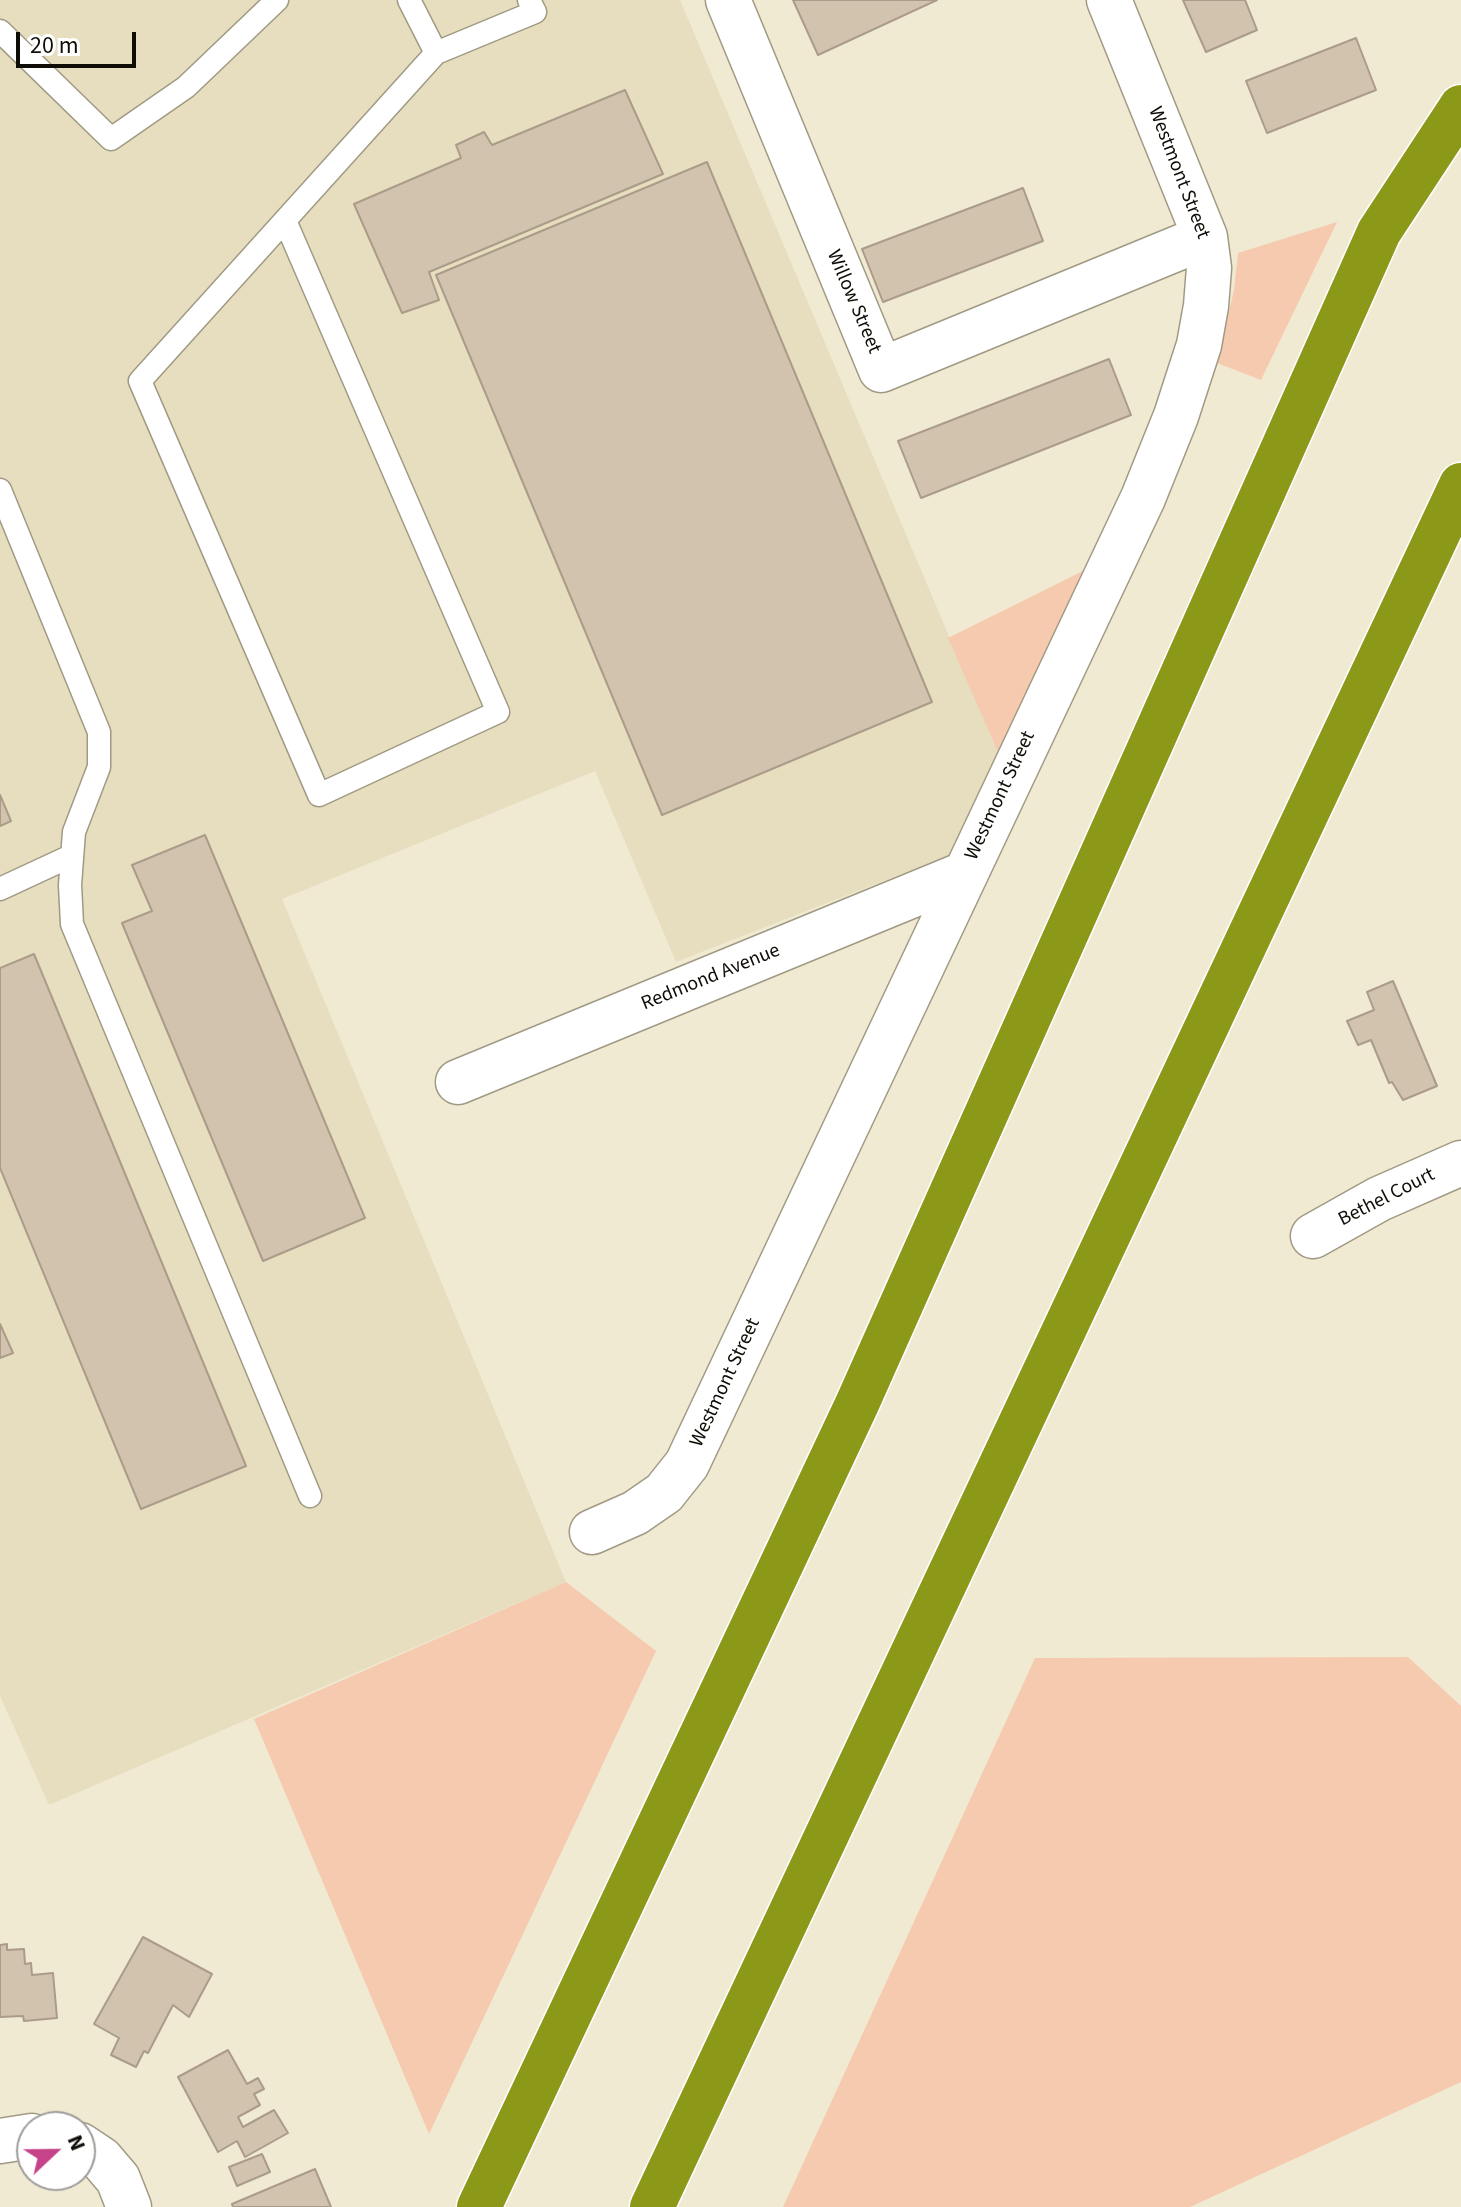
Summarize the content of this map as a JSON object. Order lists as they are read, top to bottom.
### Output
{
  "streets": {
    "street": [
      "Westmont Street",
      "Willow Street",
      "Redmond Avenue",
      "Bethel Court"
    ]
  },
  "crossings": [
    ["Westmont Street", "Willow Street"],
    ["Westmont Street", "Redmond Avenue"]
  ],
  "scale_bar": "20 m",
  "north": "right"
}
